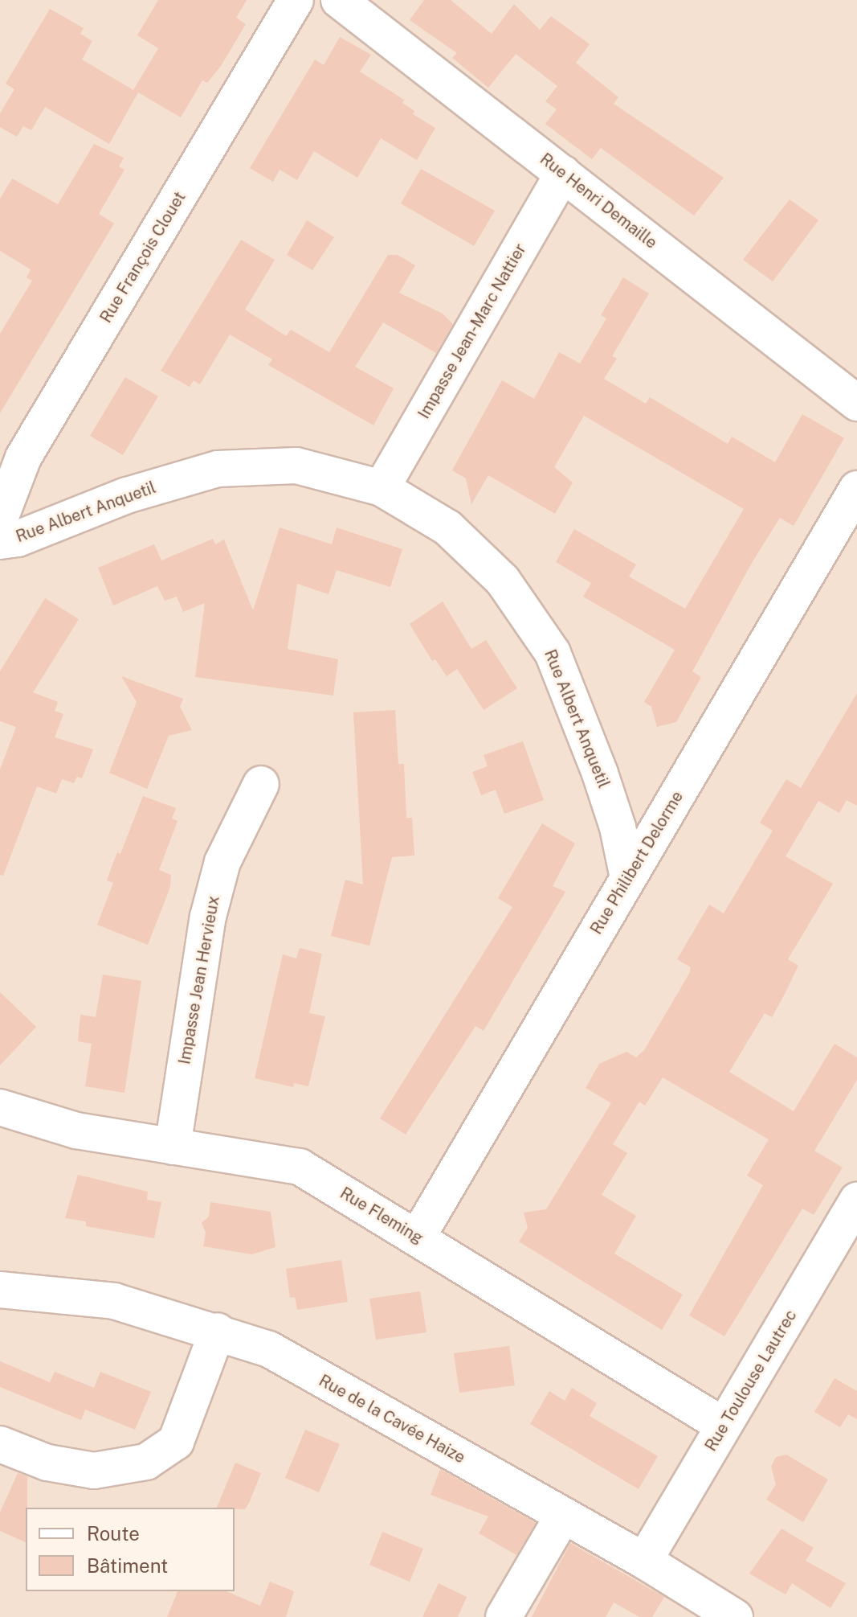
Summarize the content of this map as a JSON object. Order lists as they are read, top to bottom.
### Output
{
  "streets": {
    "street": [
      "Rue Henri Demaille",
      "Rue François Clouet",
      "Impasse Jean-Marc Nattier",
      "Rue Albert Anquetil",
      "Rue Philibert Delorme",
      "Impasse Jean Hervieux",
      "Rue Fleming",
      "Rue Toulouse Lautrec",
      "Rue de la Cavée Haize"
    ]
  },
  "crossings": [
    ["Rue Henri Demaille", "Impasse Jean-Marc Nattier"],
    ["Impasse Jean-Marc Nattier", "Rue Albert Anquetil"],
    ["Rue Albert Anquetil", "Rue Philibert Delorme"],
    ["Rue Philibert Delorme", "Rue Fleming"],
    ["Impasse Jean Hervieux", "Rue Fleming"],
    ["Rue Fleming", "Rue Toulouse Lautrec"],
    ["Rue Toulouse Lautrec", "Rue de la Cavée Haize"]
  ],
  "legend": ["Route", "Bâtiment"]
}
